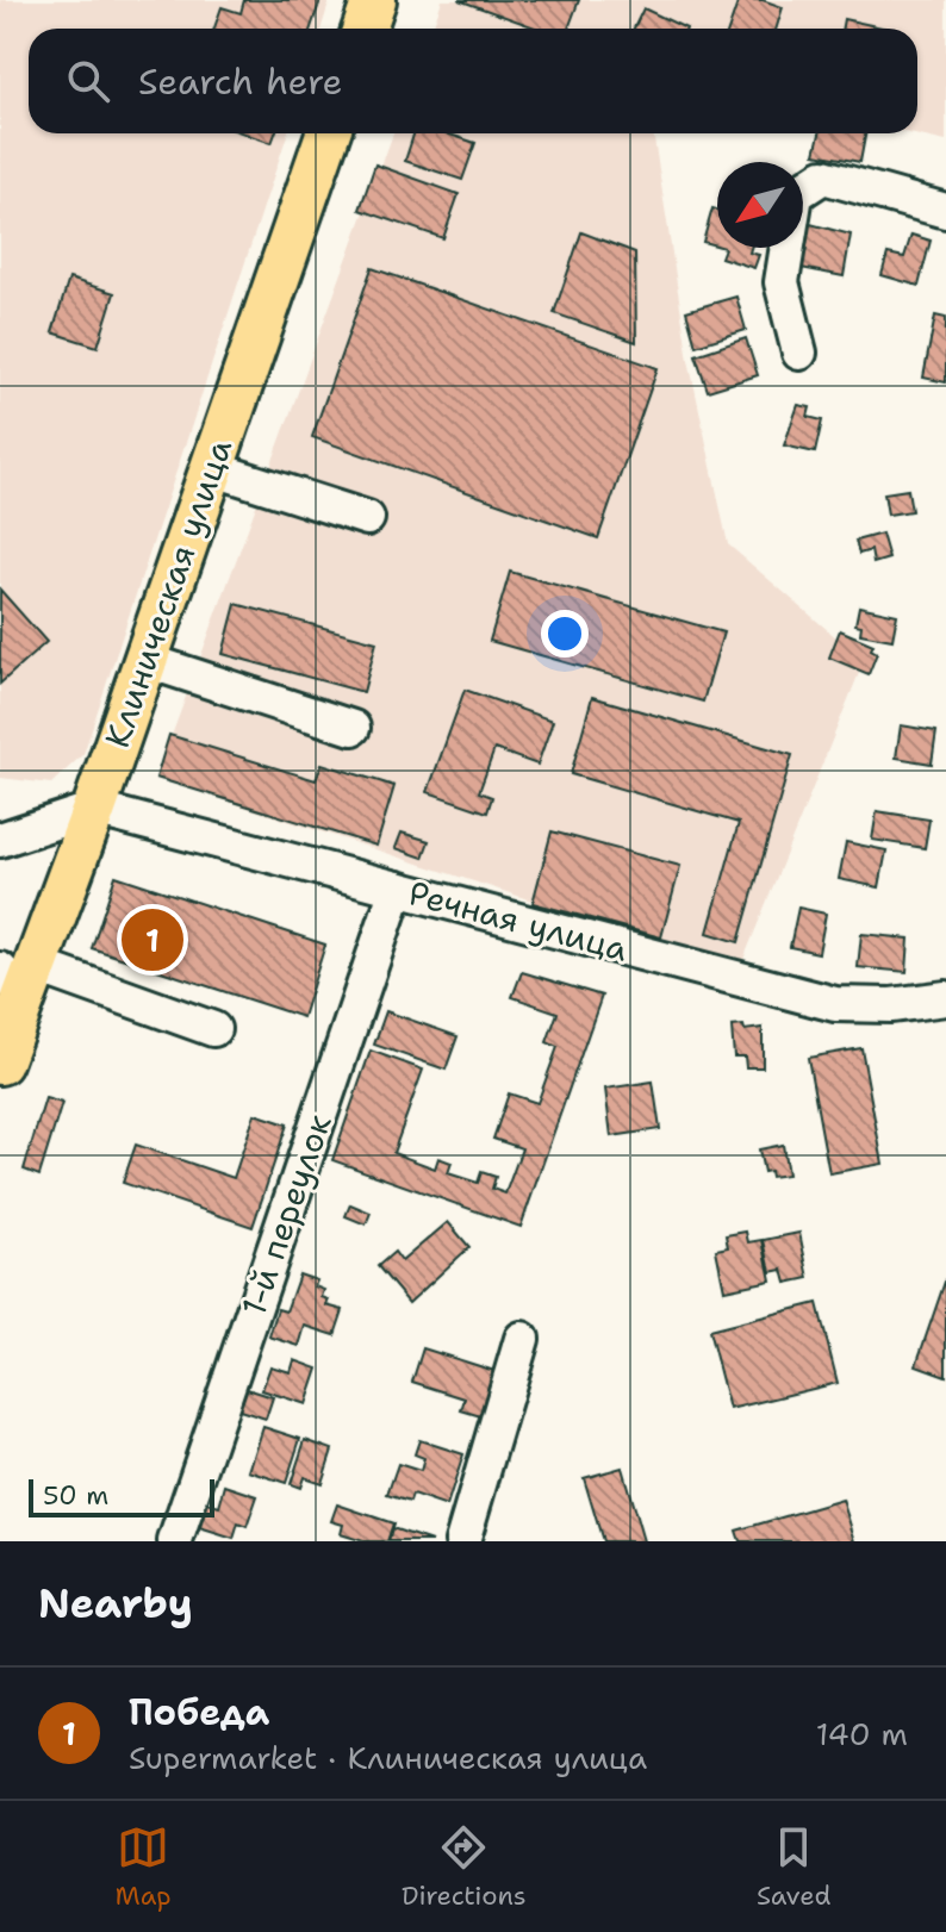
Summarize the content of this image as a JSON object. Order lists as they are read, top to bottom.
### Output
{
  "streets": {
    "main road": ["Клиническая улица"],
    "street": ["Речная улица", "1-й переулок"]
  },
  "crossings": [
    ["Клиническая улица", "Речная улица"],
    ["Речная улица", "1-й переулок"]
  ],
  "scale_bar": "50 m",
  "north": "bottom left",
  "page": {
    "search": "Search here",
    "pins": "1",
    "scale": "50 m",
    "heading": "Nearby",
    "list": [
      {
        "mark": "1",
        "name": "Победа",
        "note": "Supermarket · Клиническая улица",
        "value": "140 m"
      }
    ],
    "nav": ["Map", "Directions", "Saved"]
  }
}
